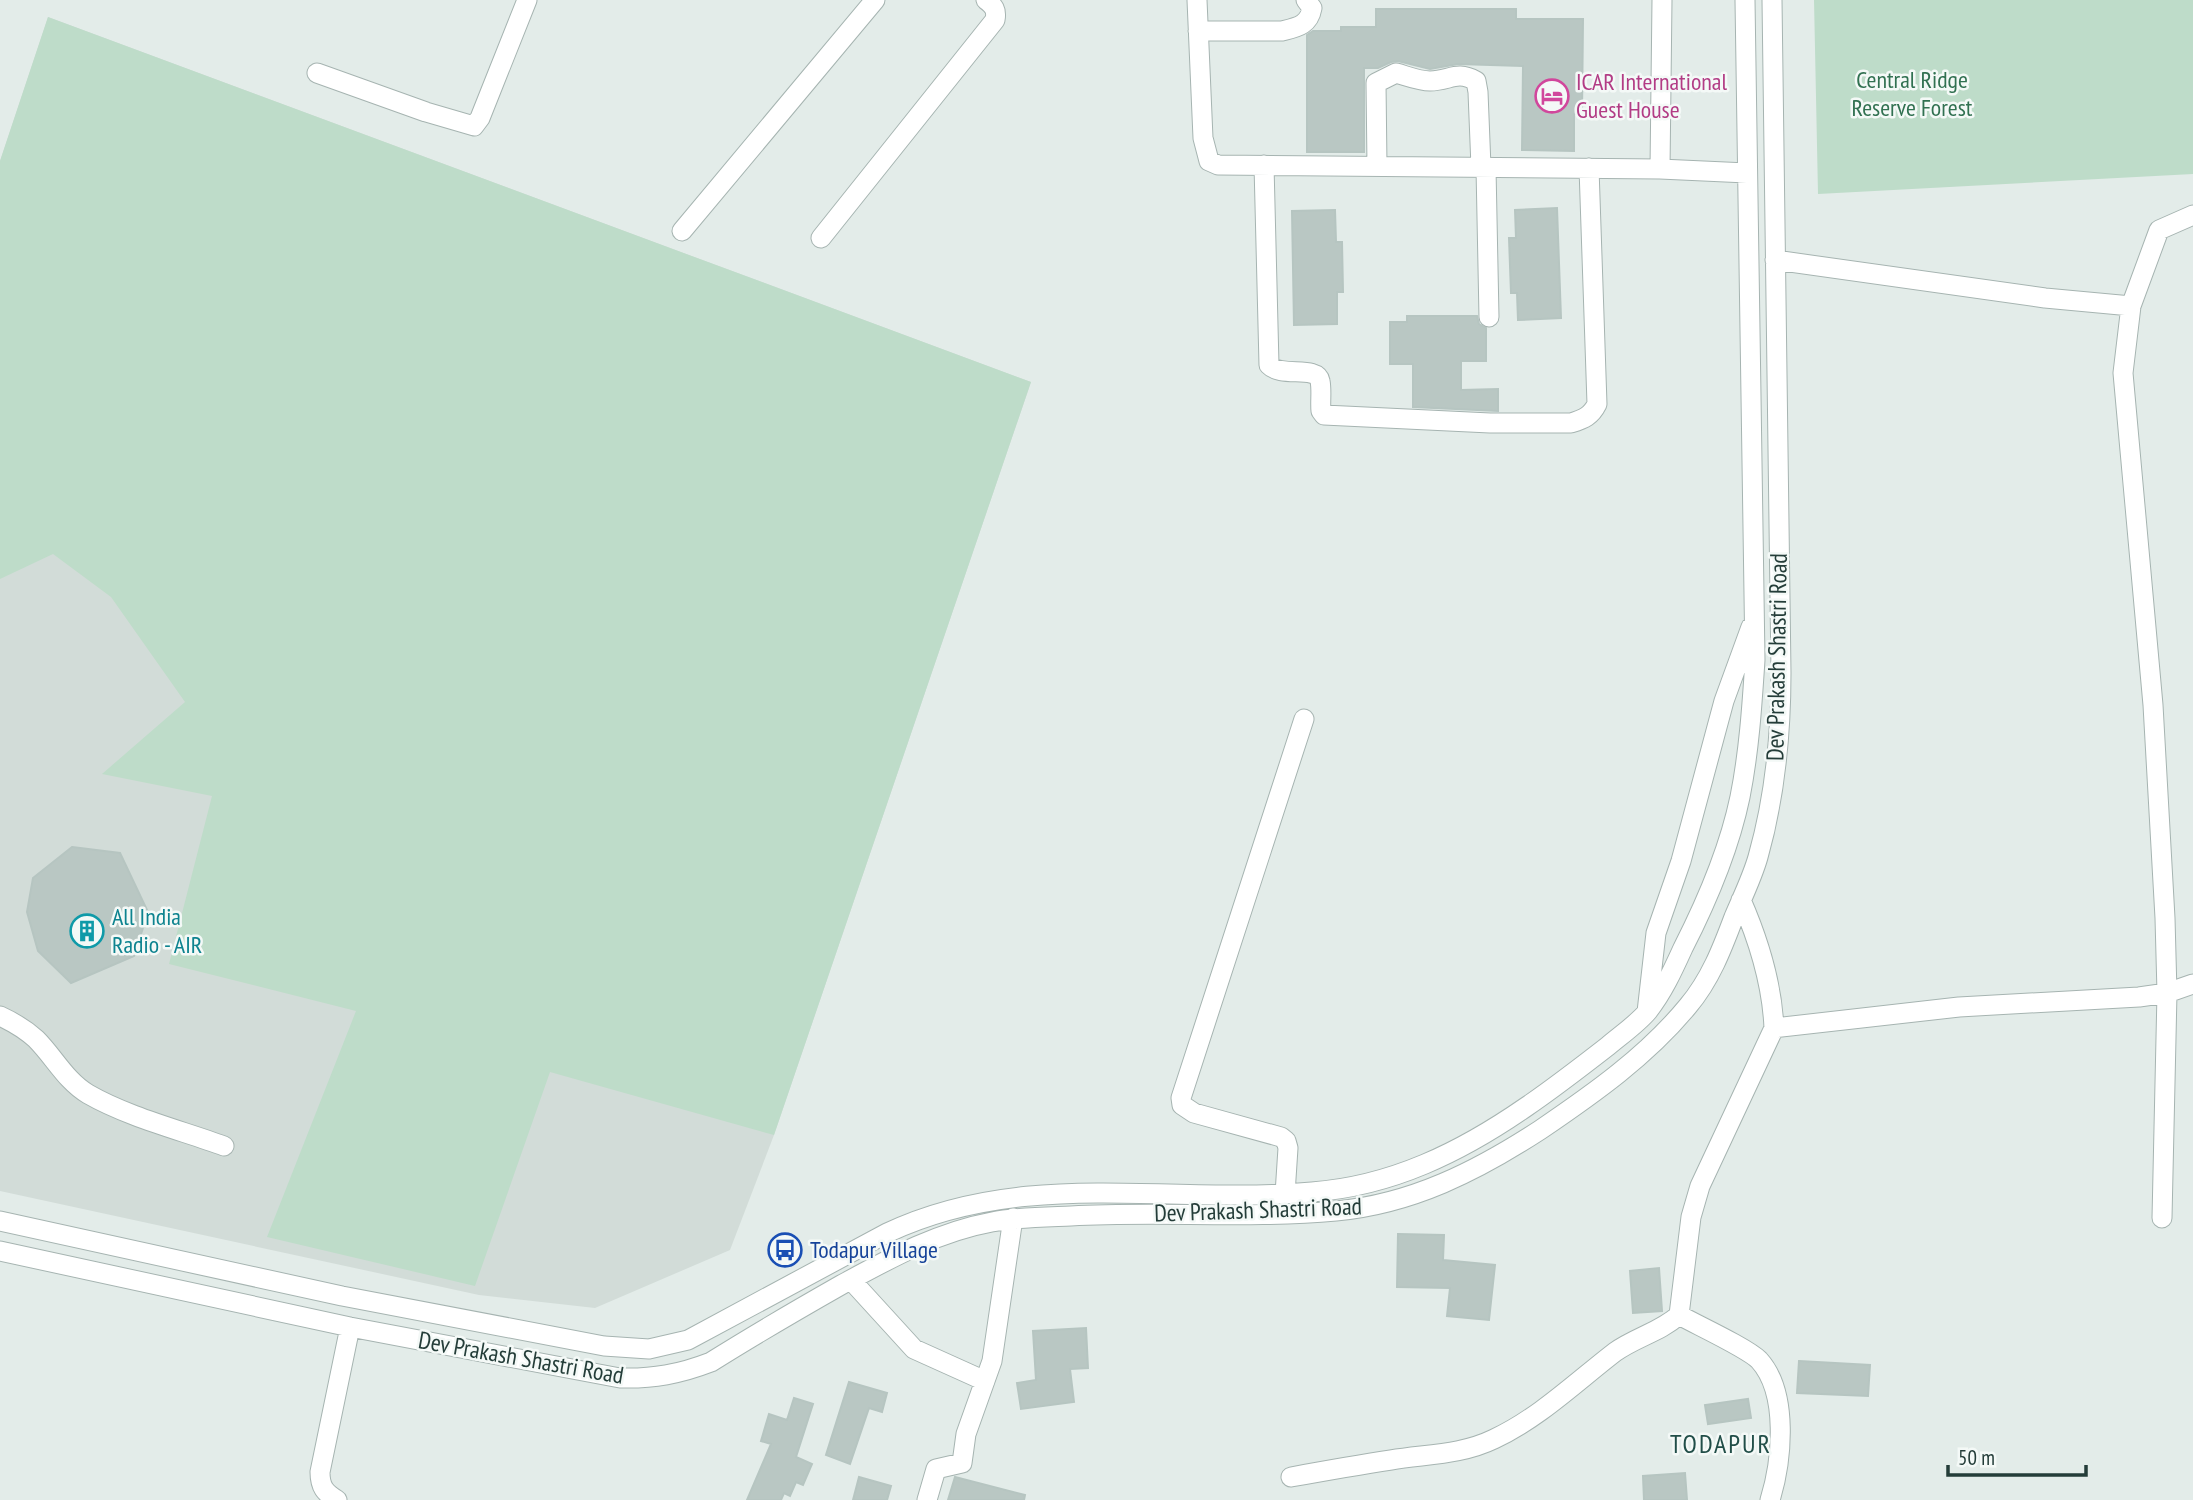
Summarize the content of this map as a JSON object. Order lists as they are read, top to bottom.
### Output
{
  "streets": {
    "street": ["Dev Prakash Shastri Road"]
  },
  "districts": ["TODAPUR"],
  "parks": ["Central Ridge Reserve Forest"],
  "places": {
    "hotel": ["ICAR International Guest House"],
    "building": ["All India Radio - AIR"],
    "bus stop": ["Todapur Village"]
  },
  "scale_bar": "50 m"
}
